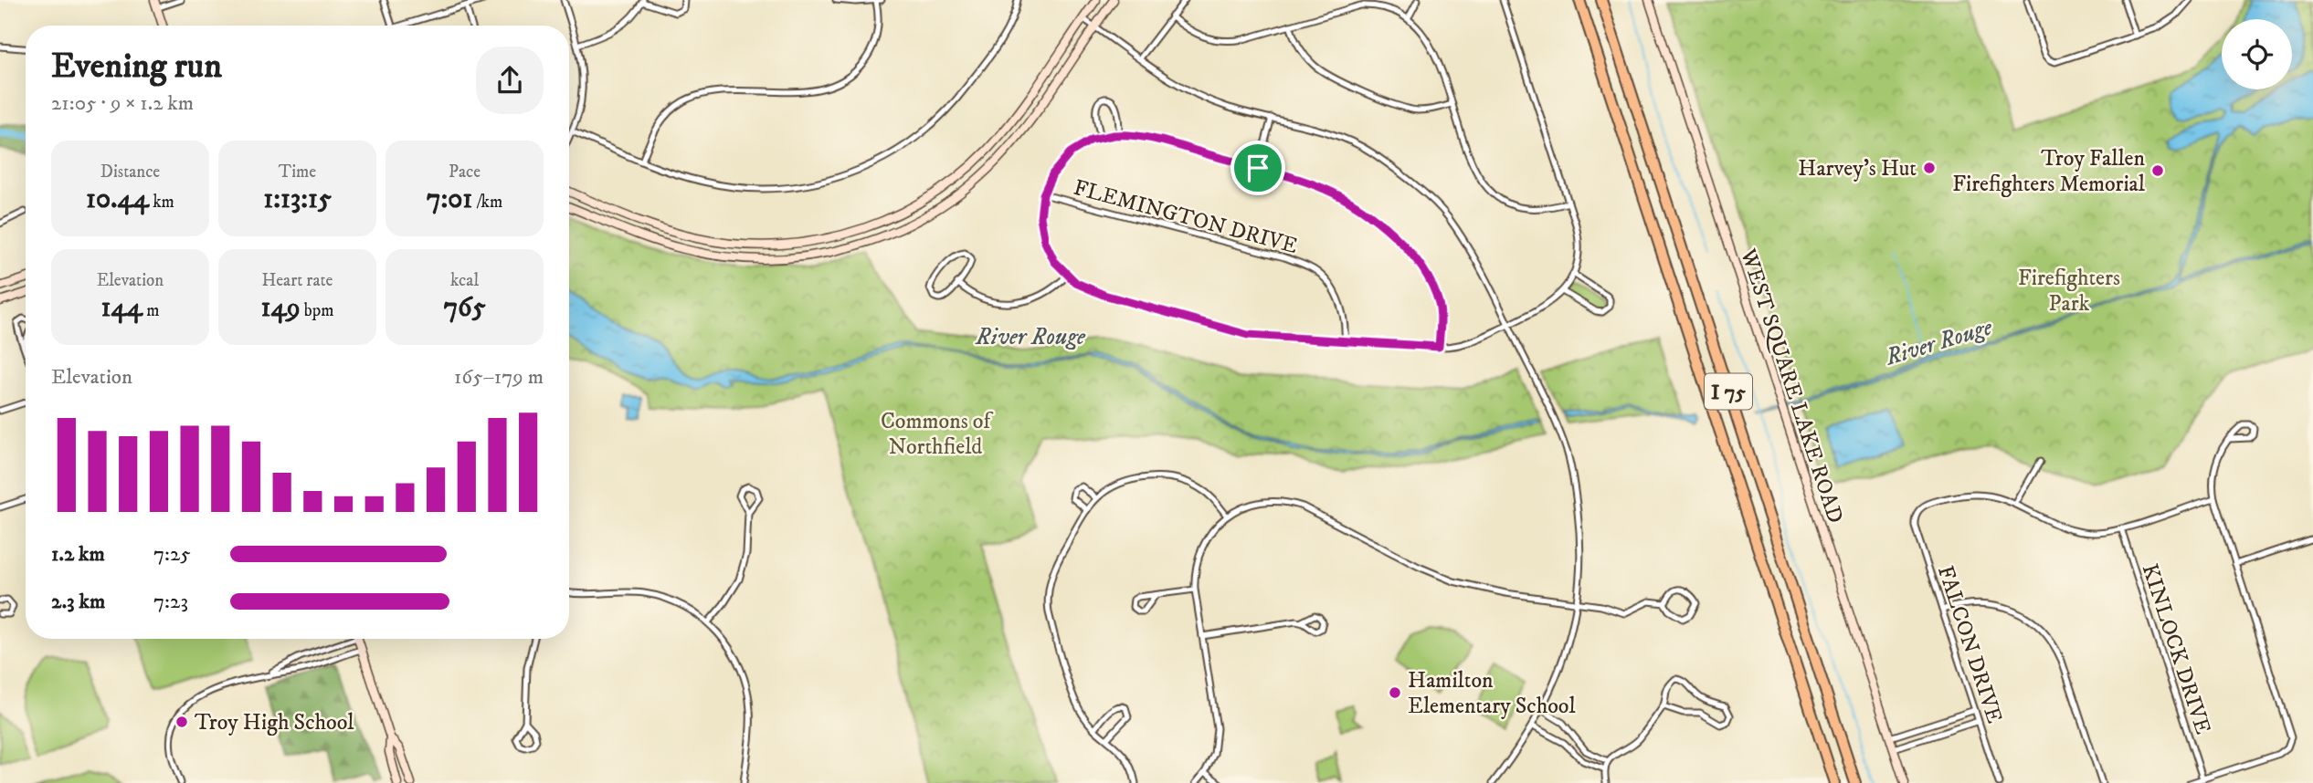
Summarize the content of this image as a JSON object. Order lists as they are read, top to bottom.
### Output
{
  "streets": {
    "highway": ["I 75"],
    "main road": ["WEST SQUARE LAKE ROAD"],
    "street": ["FLEMINGTON DRIVE", "FALCON DRIVE", "KINLOCK DRIVE"]
  },
  "water": ["River Rouge"],
  "parks": ["Firefighters Park", "Commons of Northfield"],
  "places": [
    "Harvey's Hut",
    "Troy Fallen Firefighters Memorial",
    "Hamilton Elementary School",
    "Troy High School"
  ],
  "page": {
    "heading": ["Evening run", "21:05 · 9 × 1.2 km"],
    "stats": [
      ["Distance", "10.44 km"],
      ["Time", "1:13:15"],
      ["Pace", "7:01 /km"],
      ["Elevation", "144 m"],
      ["Heart rate", "149 bpm"],
      ["kcal", "765"]
    ],
    "chart": ["Elevation", "165–179 m"],
    "list": [
      {
        "name": "1.2 km",
        "note": "7:25"
      },
      {
        "name": "2.3 km",
        "note": "7:23"
      }
    ]
  }
}
